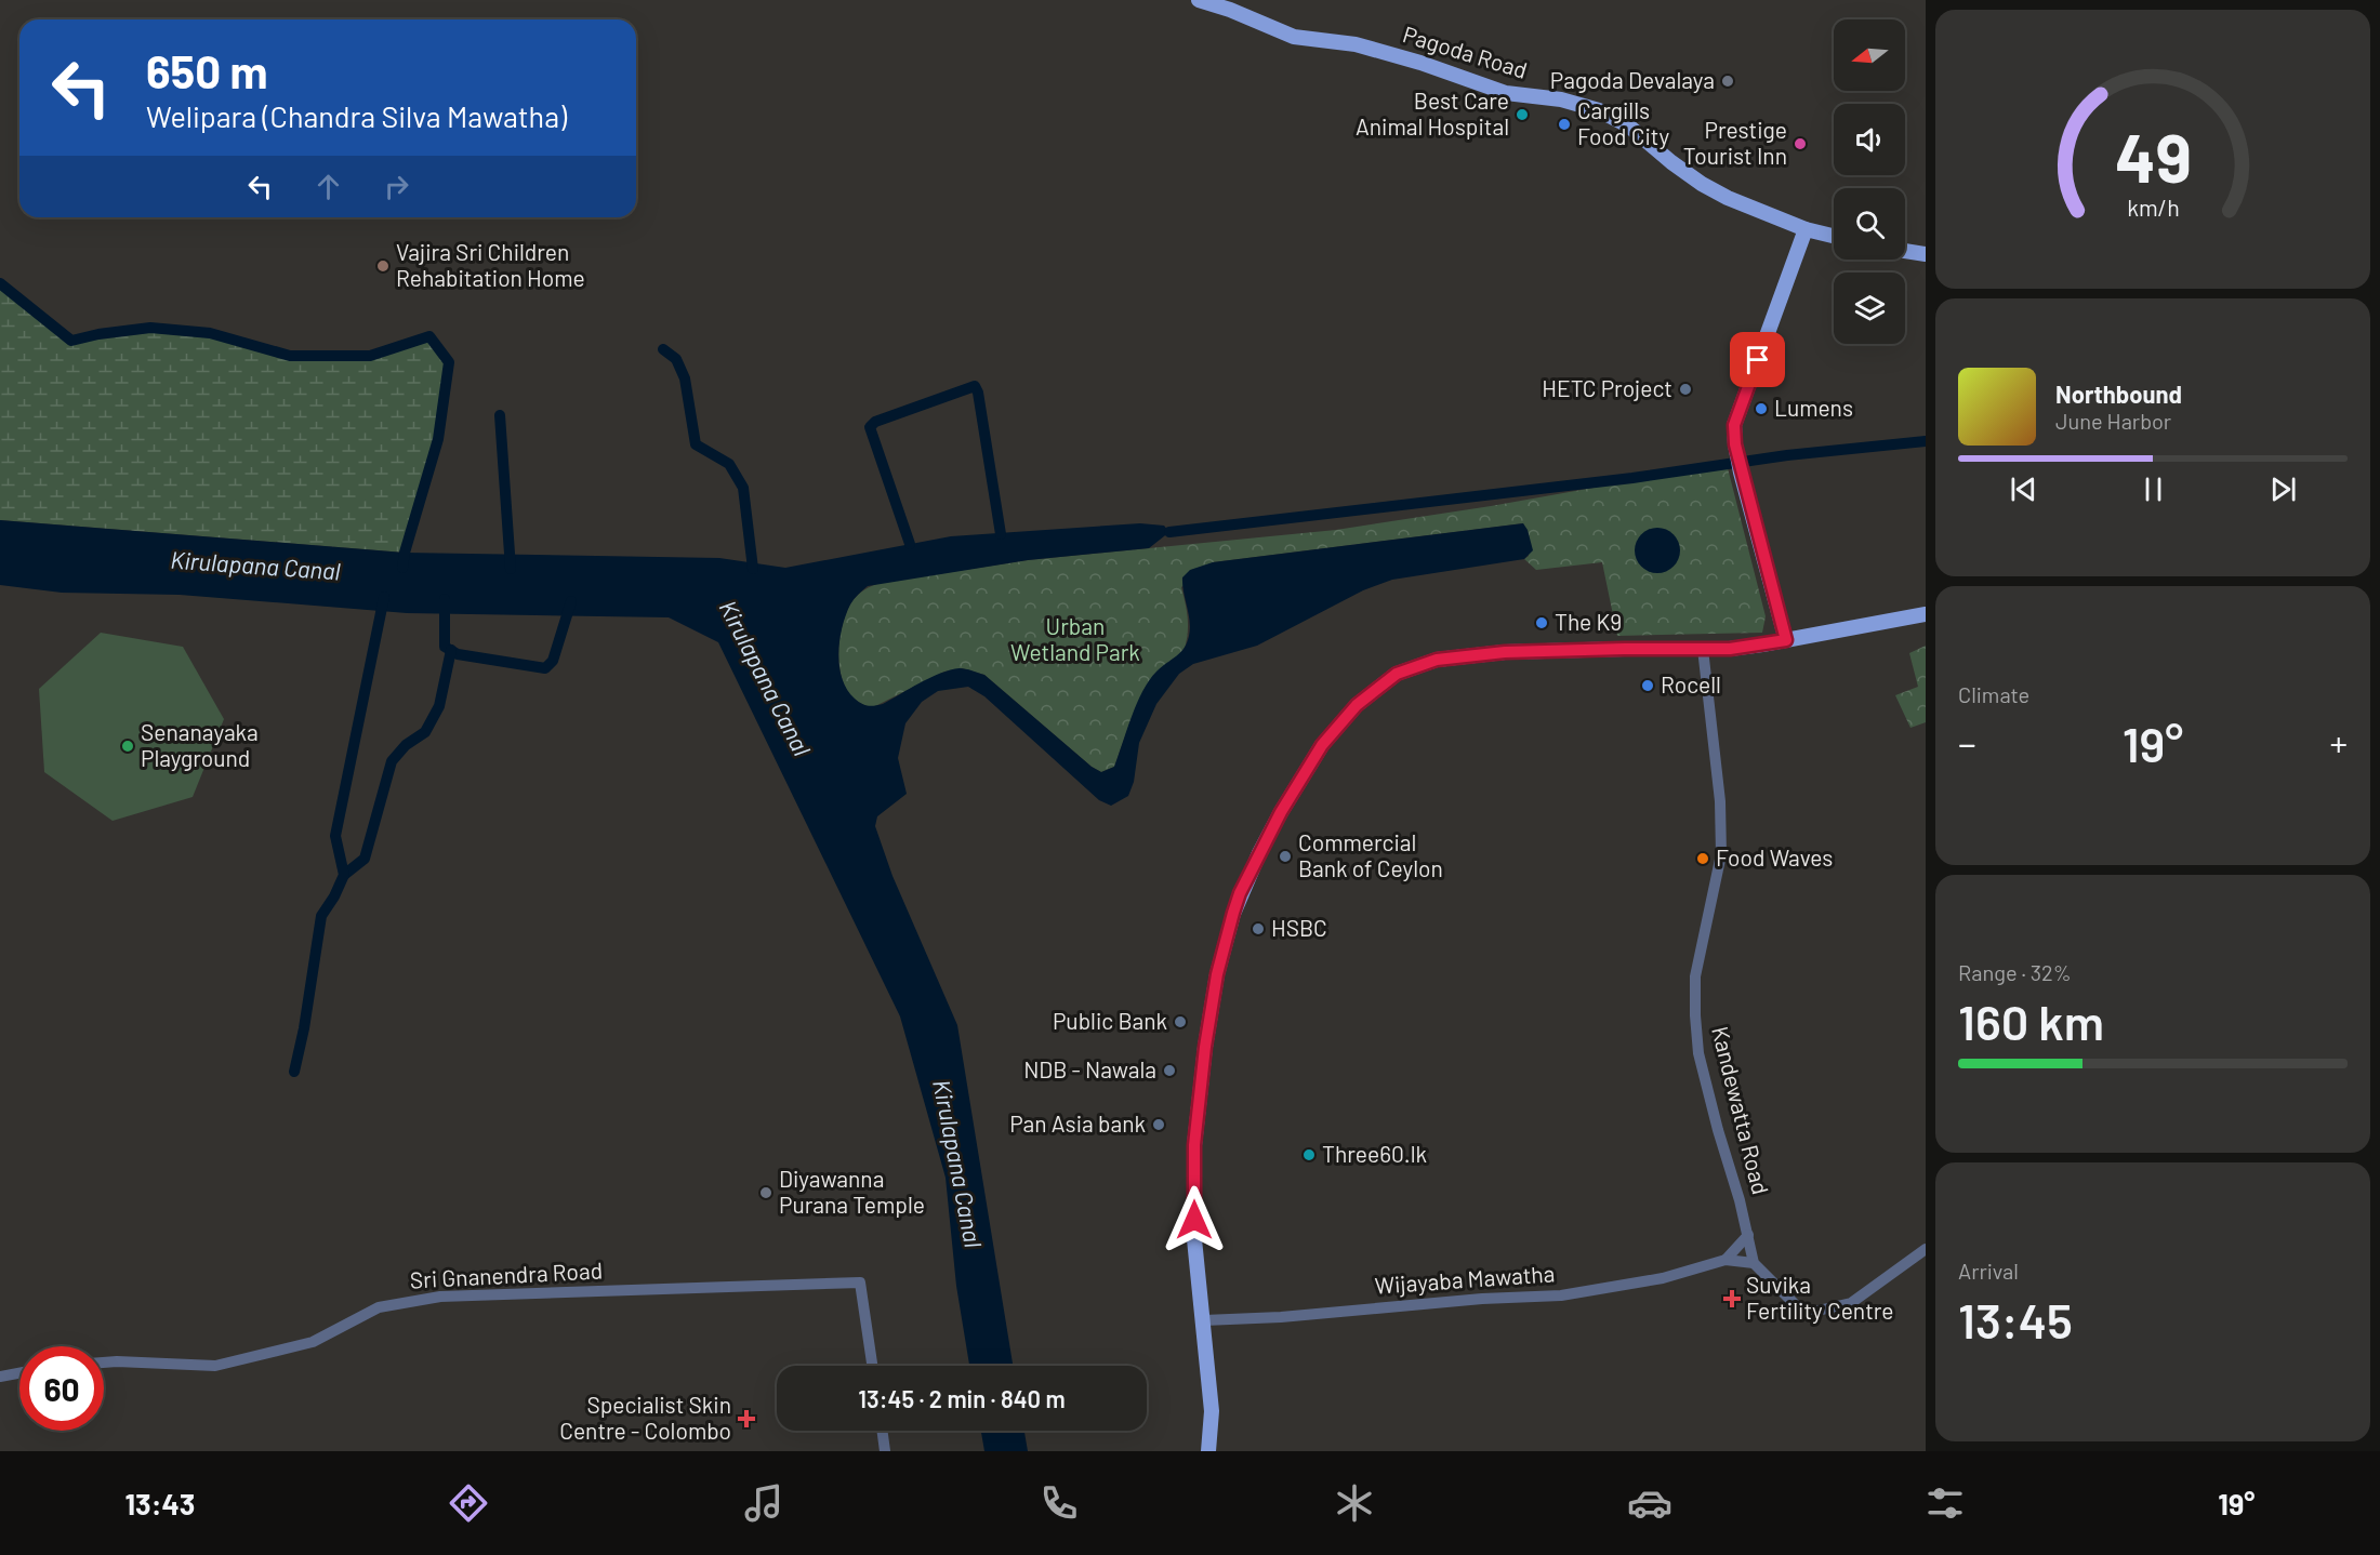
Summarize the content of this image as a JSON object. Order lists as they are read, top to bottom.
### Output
{
  "streets": {
    "main road": ["Pagoda Road"],
    "street": ["Kandewatta Road", "Sri Gnanendra Road", "Wijayaba Mawatha"]
  },
  "water": ["Kirulapana Canal"],
  "parks": ["Urban Wetland Park"],
  "places": {
    "other": [
      "Pagoda Devalaya",
      "Best Care Animal Hospital",
      "Cargills Food City",
      "Prestige Tourist Inn",
      "Vajira Sri Children Rehabitation Home",
      "HETC Project",
      "Lumens",
      "The K9",
      "Rocell",
      "Senanayaka Playground",
      "Commercial Bank of Ceylon",
      "Food Waves",
      "HSBC",
      "Public Bank",
      "NDB - Nawala",
      "Pan Asia bank",
      "Three60.lk",
      "Diyawanna Purana Temple"
    ],
    "health": ["Suvika Fertility Centre", "Specialist Skin Centre - Colombo"]
  },
  "north": "left",
  "page": {
    "turn": ["650 m", "Welipara (Chandra Silva Mawatha)"],
    "song": ["Northbound", "June Harbor"],
    "tile": [
      "Climate",
      ["Range · 32%", "160 km"],
      ["Arrival", "13:45"]
    ],
    "heat": ["−", "19°", "+"],
    "limit": "60",
    "trip": "13:45 · 2 min · 840 m",
    "tabs": ["13:43", "19°"],
    "gauge": ["49", "km/h"]
  }
}
